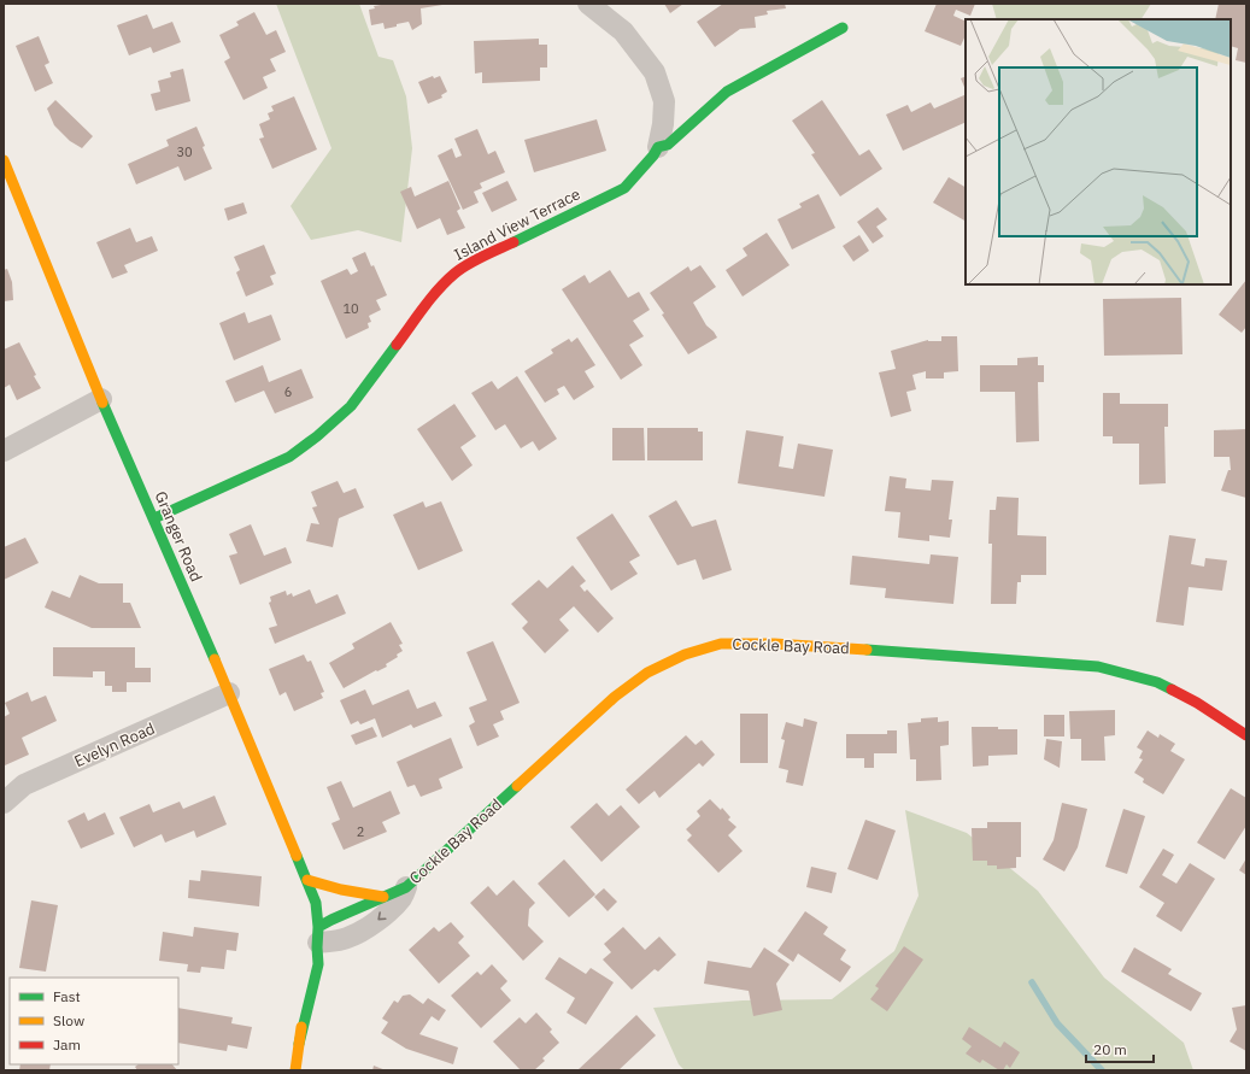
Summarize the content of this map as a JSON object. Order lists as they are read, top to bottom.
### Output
{
  "streets": {
    "street": [
      "Island View Terrace",
      "Granger Road",
      "Cockle Bay Road",
      "Evelyn Road"
    ]
  },
  "crossings": [
    ["Island View Terrace", "Granger Road"],
    ["Granger Road", "Cockle Bay Road"],
    ["Granger Road", "Evelyn Road"]
  ],
  "house_numbers": [
    "30",
    "10",
    "6",
    "2"
  ],
  "legend": ["Fast", "Slow", "Jam"],
  "scale_bar": "20 m"
}
